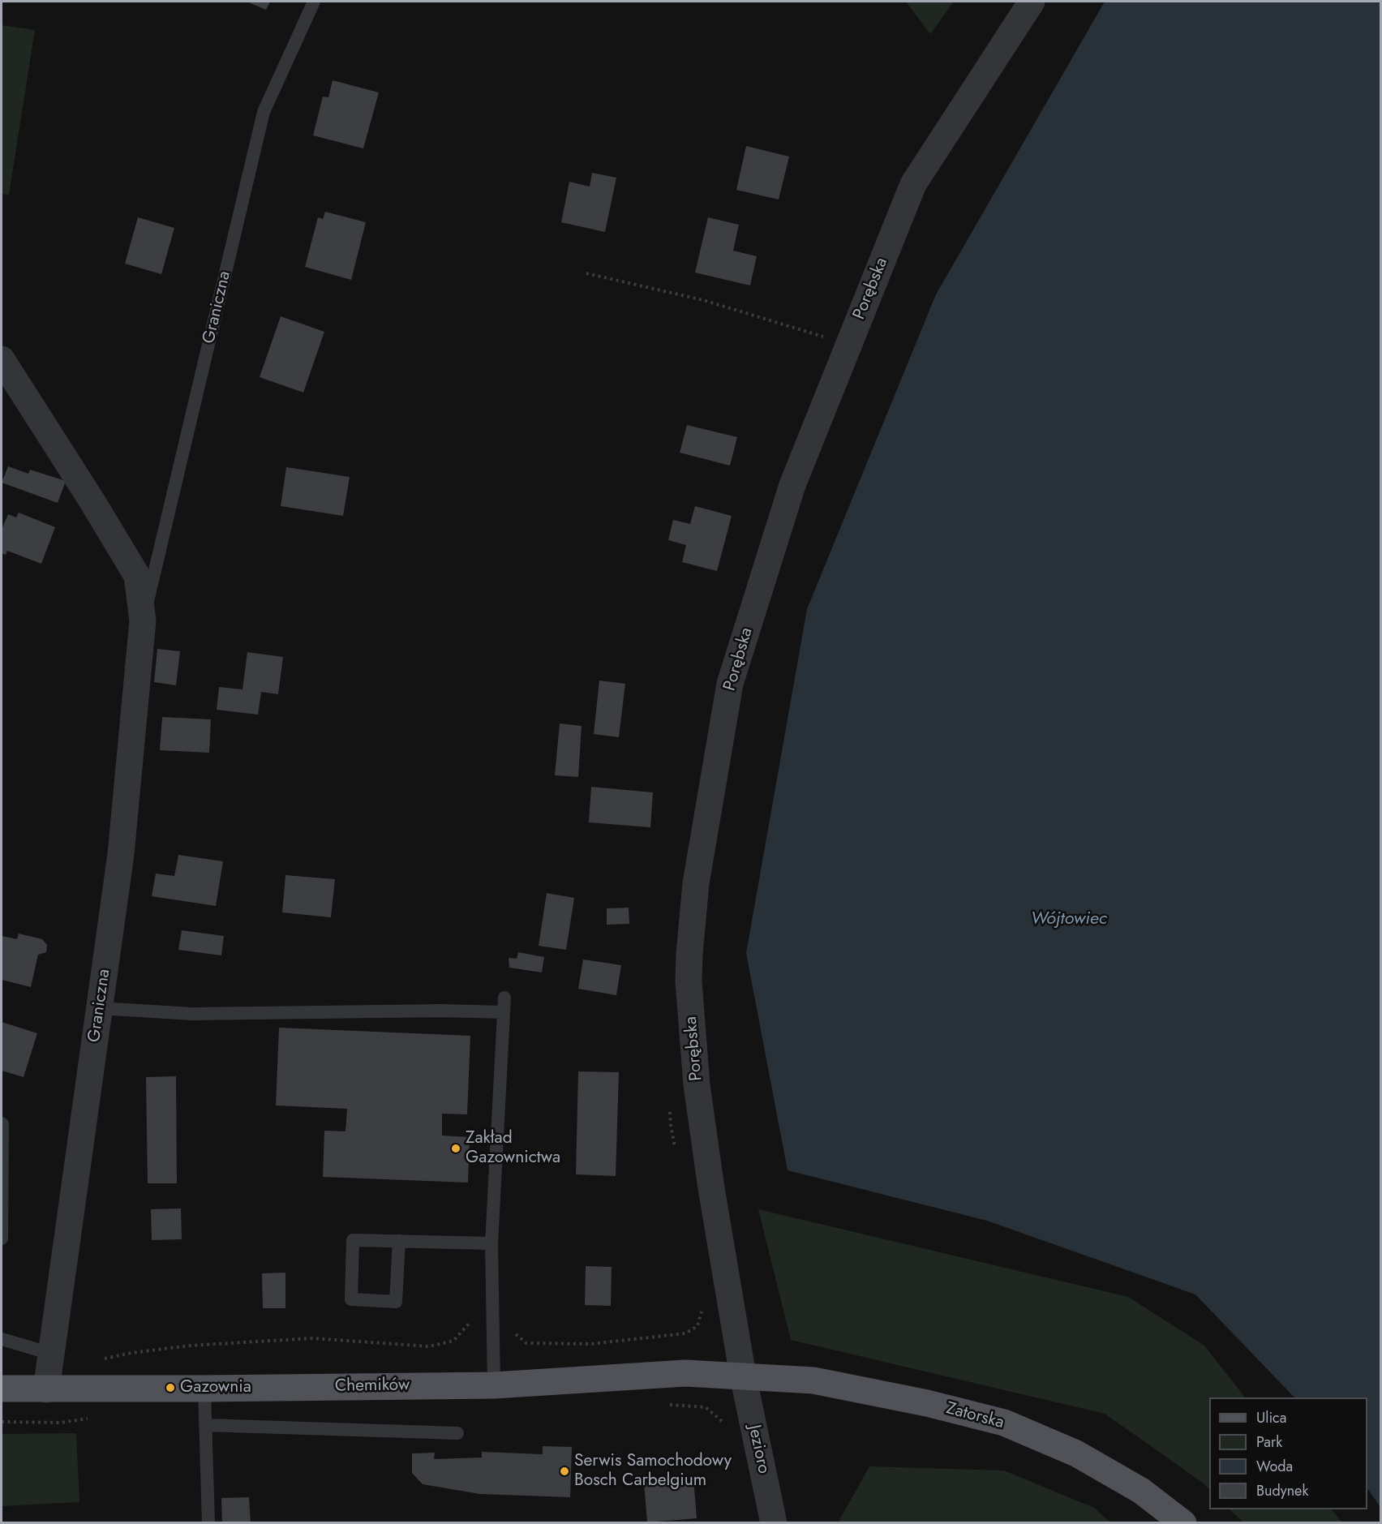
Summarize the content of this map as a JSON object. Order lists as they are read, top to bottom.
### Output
{
  "streets": {
    "main road": ["Chemików", "Zatorska"],
    "street": ["Porębska", "Graniczna", "Jezioro"]
  },
  "crossings": [
    ["Porębska", "Chemików"],
    ["Porębska", "Zatorska"],
    ["Porębska", "Jezioro"],
    ["Graniczna", "Chemików"],
    ["Chemików", "Zatorska"],
    ["Chemików", "Jezioro"],
    ["Zatorska", "Jezioro"]
  ],
  "water": ["Wójtowiec"],
  "places": ["Zakład Gazownictwa", "Gazownia", "Serwis Samochodowy Bosch Carbelgium"],
  "legend": [
    "Ulica",
    "Park",
    "Woda",
    "Budynek"
  ]
}
